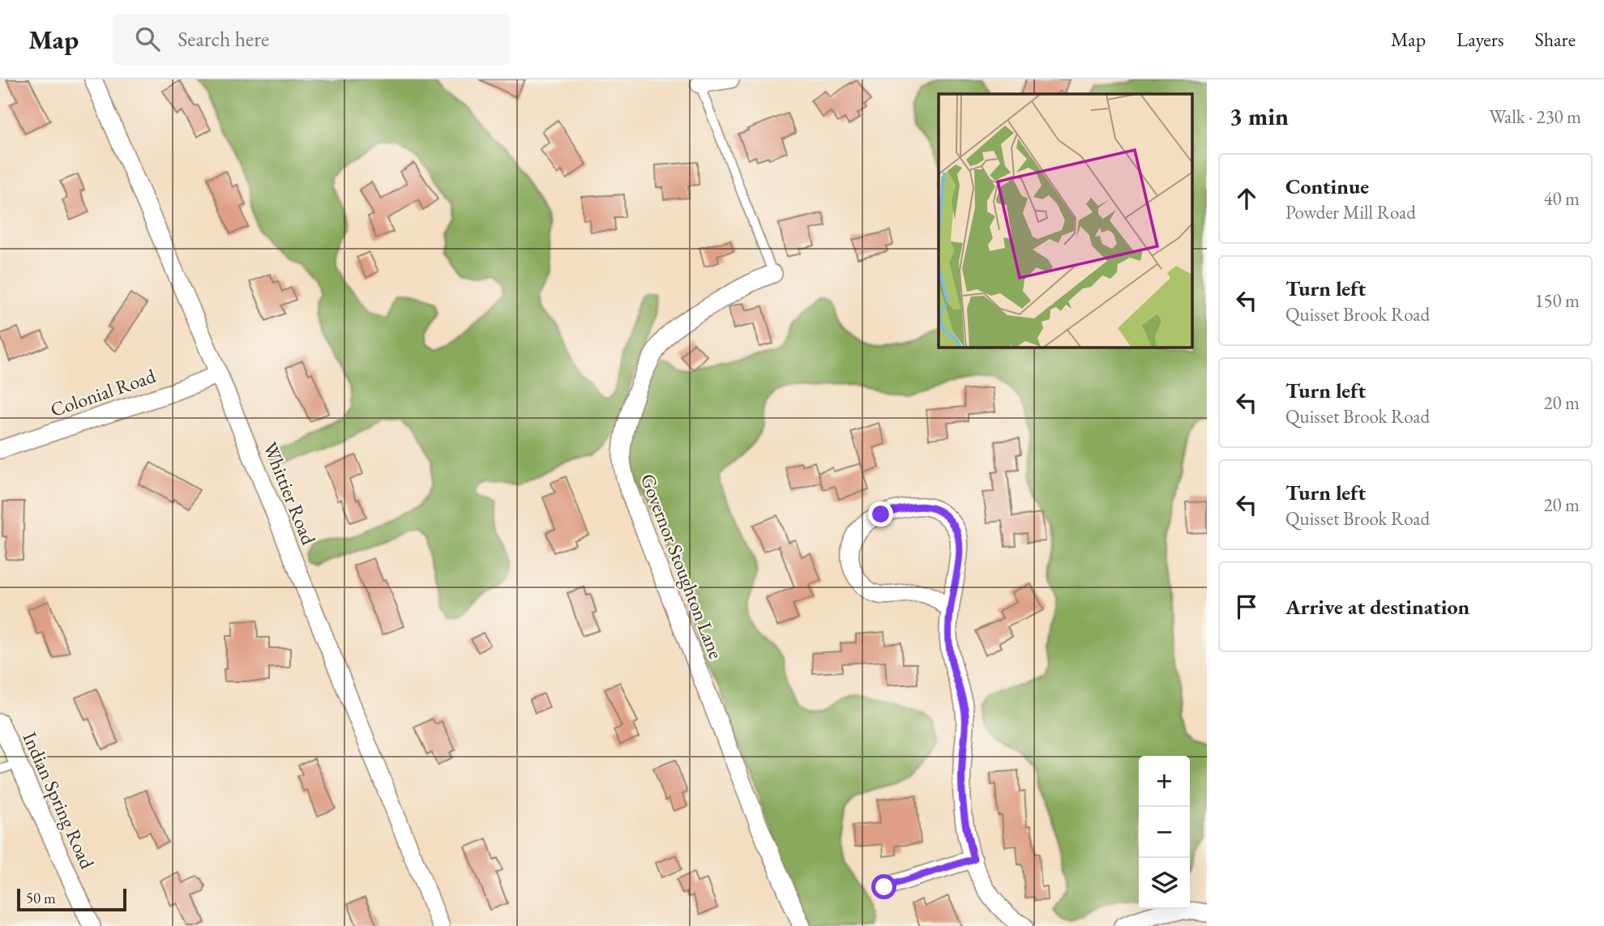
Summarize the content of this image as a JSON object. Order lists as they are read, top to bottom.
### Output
{
  "streets": {
    "street": [
      "Colonial Road",
      "Whittier Road",
      "Governor Stoughton Lane",
      "Indian Spring Road"
    ]
  },
  "crossings": [
    ["Colonial Road", "Whittier Road"]
  ],
  "scale_bar": "50 m",
  "page": {
    "header": "Map",
    "search": "Search here",
    "nav": ["Map", "Layers", "Share"],
    "heading": ["3 min", "Walk · 230 m"],
    "list": [
      ["Continue", "Powder Mill Road", "40 m"],
      ["Turn left", "Quisset Brook Road", "150 m"],
      ["Turn left", "Quisset Brook Road", "20 m"],
      ["Turn left", "Quisset Brook Road", "20 m"],
      "Arrive at destination"
    ],
    "map_buttons": ["+", "−"],
    "scale": "50 m"
  }
}
